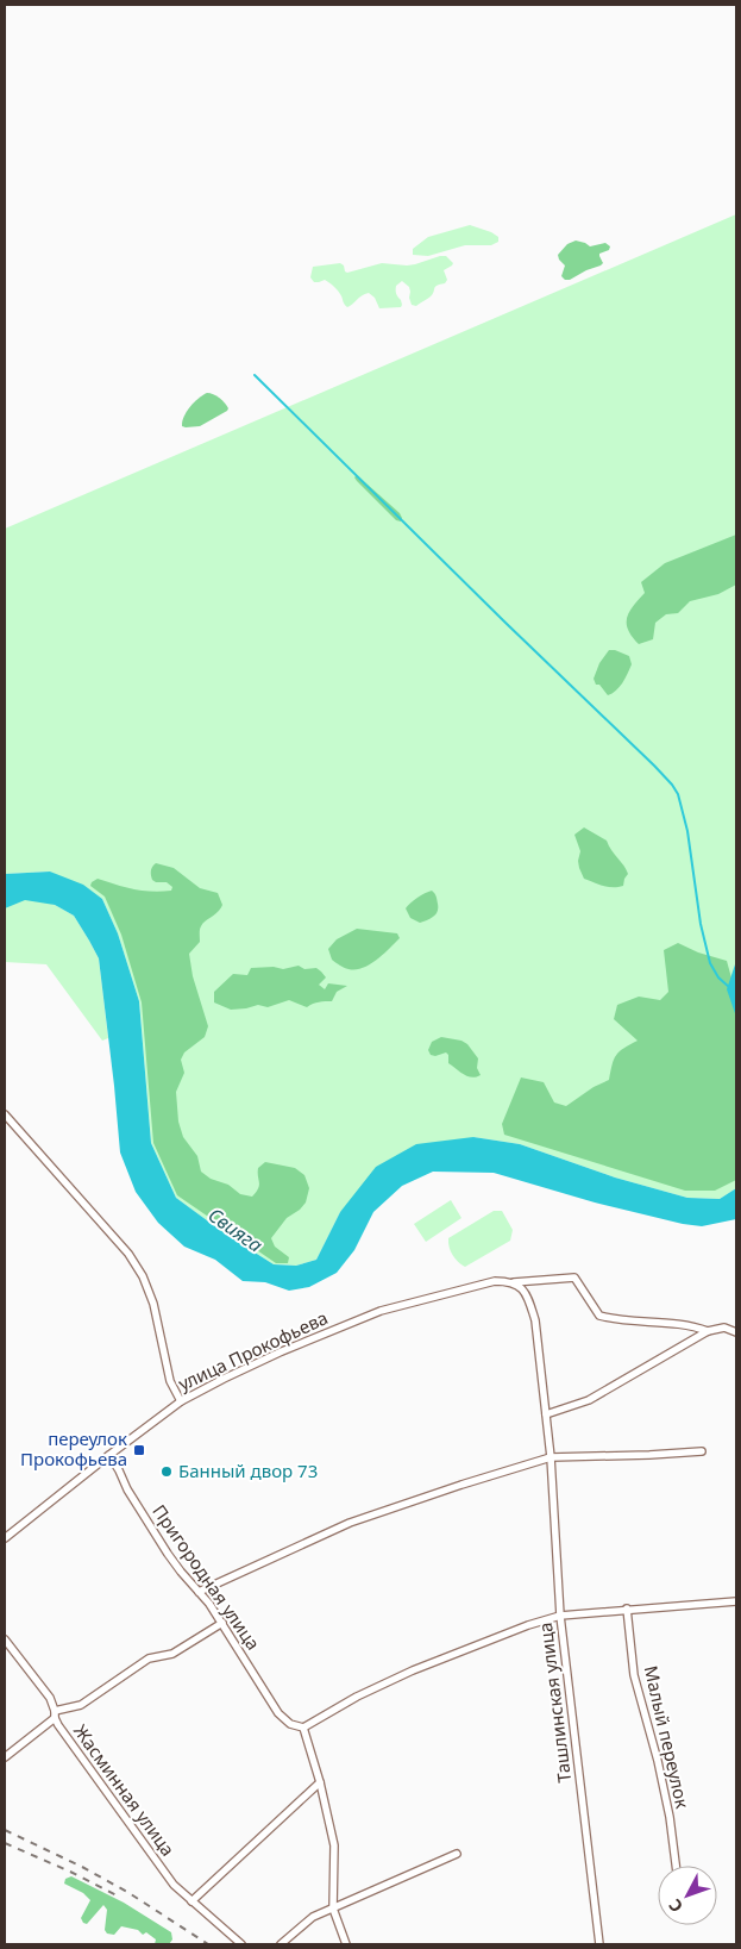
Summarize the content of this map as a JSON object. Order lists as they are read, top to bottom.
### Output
{
  "streets": {
    "street": [
      "улица Прокофьева",
      "Пригородная улица",
      "Ташлинская улица",
      "Малый переулок",
      "Жасминная улица"
    ]
  },
  "crossings": [
    ["улица Прокофьева", "Пригородная улица"],
    ["улица Прокофьева", "Ташлинская улица"]
  ],
  "water": ["Свияга"],
  "places": {
    "transit": ["переулок Прокофьева"],
    "other": ["Банный двор 73"]
  },
  "north": "bottom left"
}
